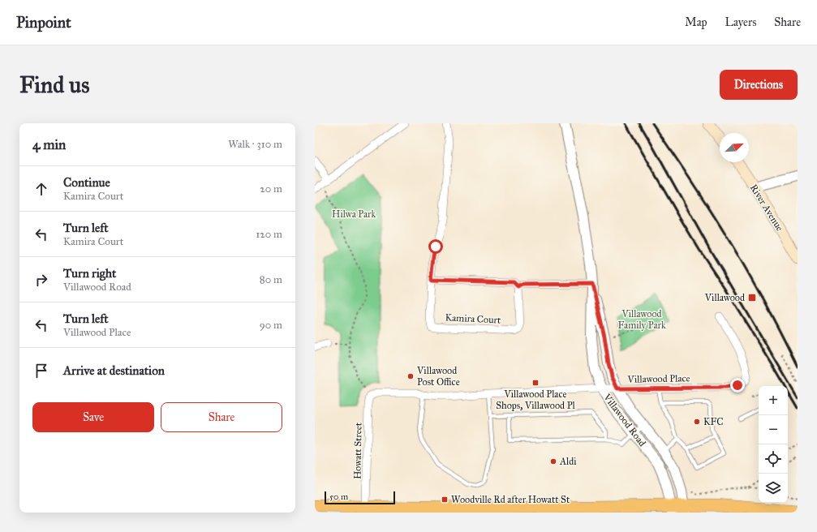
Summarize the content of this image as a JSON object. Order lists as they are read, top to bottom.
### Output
{
  "streets": {
    "main road": ["River Avenue"],
    "street": [
      "Kamira Court",
      "Villawood Place",
      "Villawood Road",
      "Howatt Street"
    ]
  },
  "crossings": [
    ["Villawood Place", "Villawood Road"],
    ["Villawood Place", "Howatt Street"]
  ],
  "parks": ["Hilwa Park", "Villawood Family Park"],
  "places": {
    "transit": ["Villawood", "Villawood Place Shops, Villawood Pl", "Woodville Rd after Howatt St"],
    "other": ["Villawood Post Office", "KFC", "Aldi"]
  },
  "scale_bar": "50 m",
  "north": "top right",
  "page": {
    "header": "Pinpoint",
    "nav": ["Map", "Layers", "Share"],
    "buttons": [
      "Directions",
      ["Save", "Share"]
    ],
    "title": "Find us",
    "heading": ["4 min", "Walk · 310 m"],
    "list": [
      ["Continue", "Kamira Court", "20 m"],
      ["Turn left", "Kamira Court", "120 m"],
      ["Turn right", "Villawood Road", "80 m"],
      ["Turn left", "Villawood Place", "90 m"],
      "Arrive at destination"
    ],
    "map_buttons": ["+", "−"],
    "scale": "50 m"
  }
}
